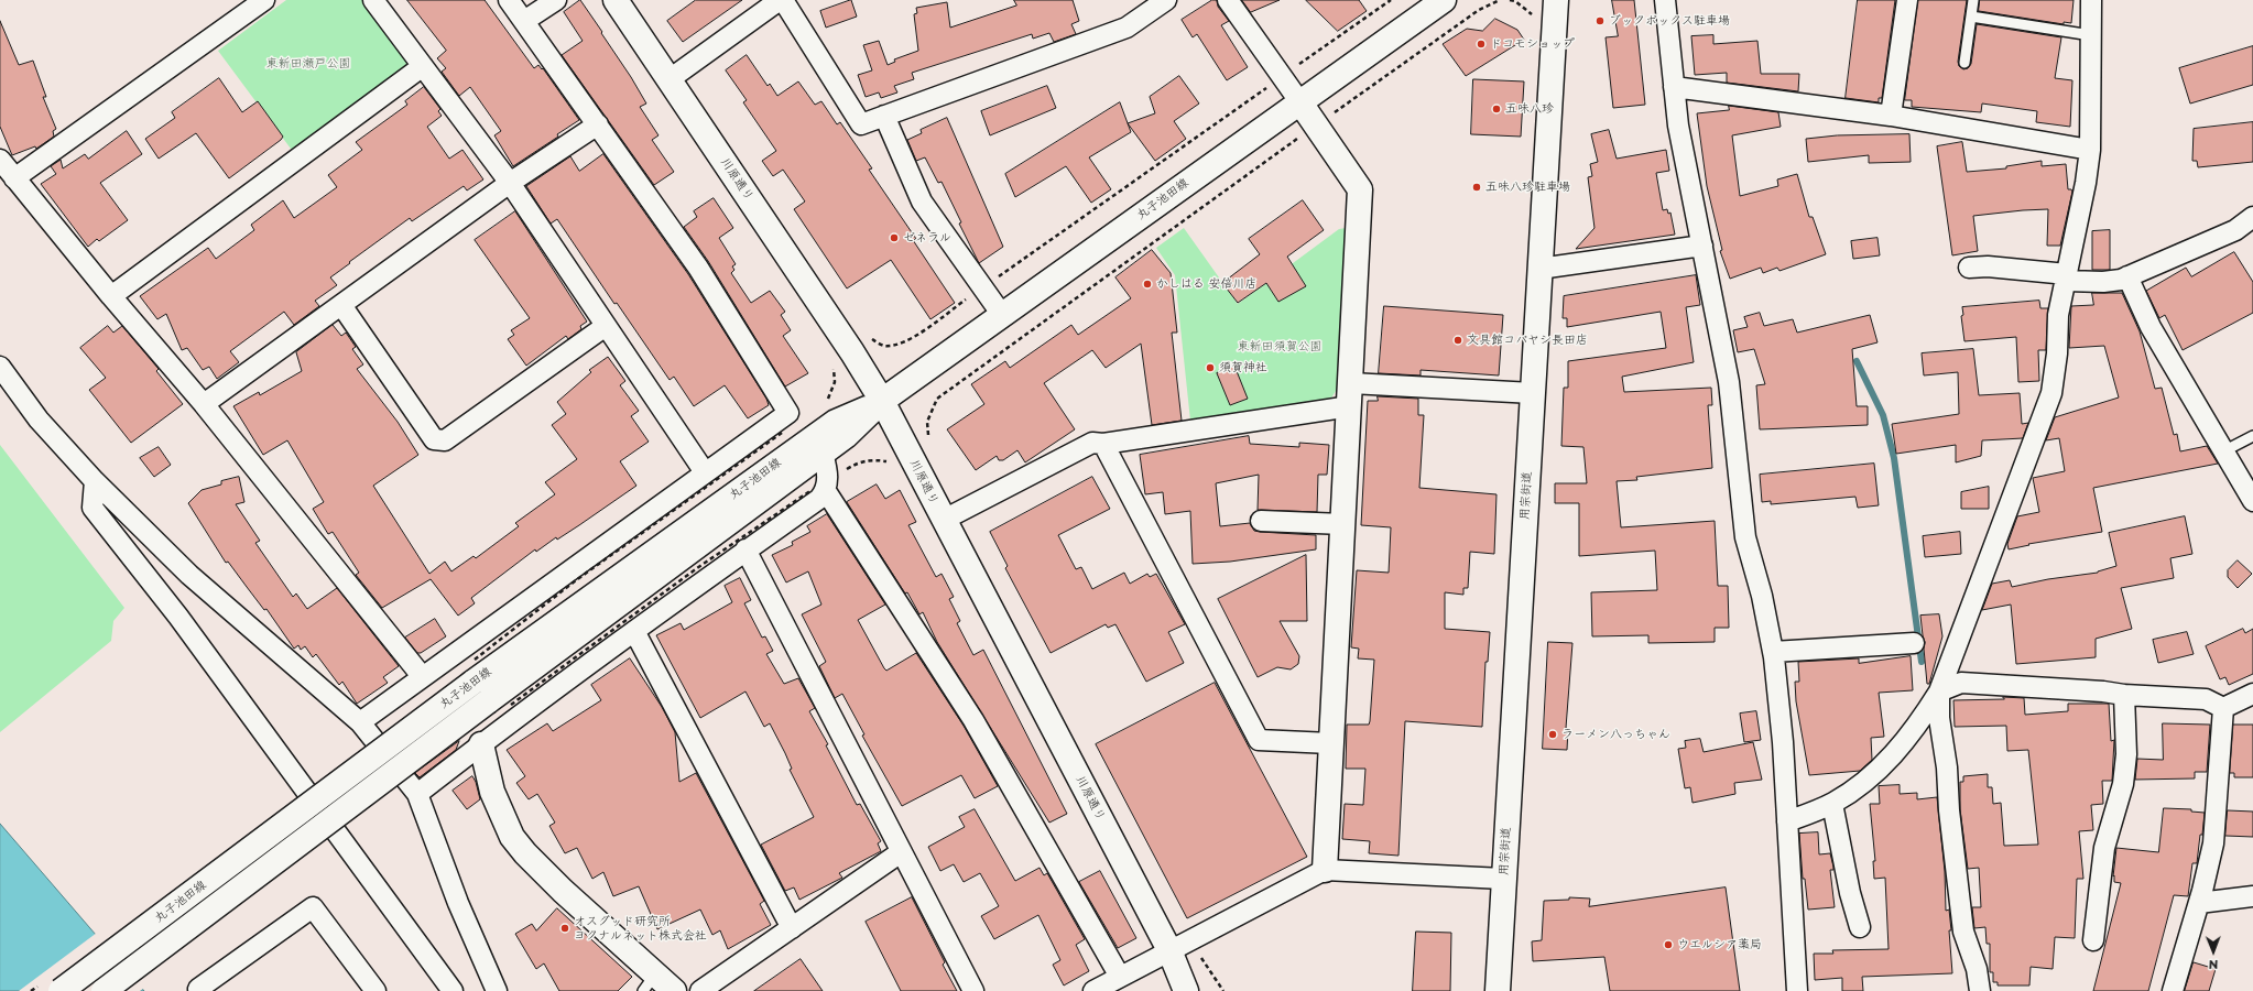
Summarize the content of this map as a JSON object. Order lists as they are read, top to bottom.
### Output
{
  "streets": {
    "street": ["川原通り", "丸子池田線", "用宗街道"]
  },
  "crossings": [
    ["川原通り", "丸子池田線"]
  ],
  "parks": ["東新田瀬戸公園", "東新田須賀公園"],
  "places": [
    "ブックボックス駐車場",
    "ドコモショップ",
    "五味八珍",
    "五味八珍駐車場",
    "ゼネラル",
    "かしはる 安倍川店",
    "文具館コバヤシ長田店",
    "須賀神社",
    "ラーメン八っちゃん",
    "オスグッド研究所 ヨクナルネット株式会社",
    "ウエルシア薬局"
  ],
  "north": "bottom"
}
